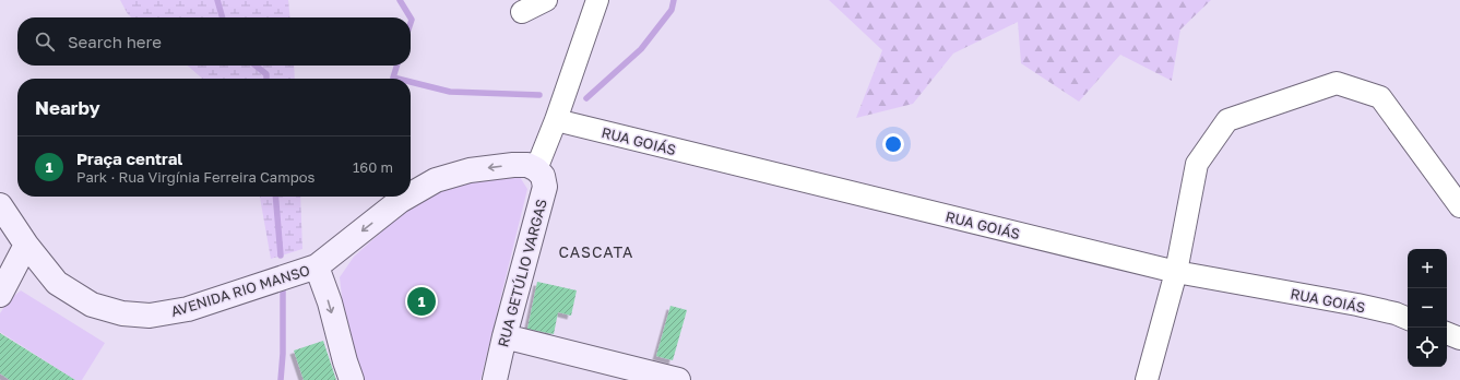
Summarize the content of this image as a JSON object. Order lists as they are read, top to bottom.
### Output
{
  "streets": {
    "street": ["RUA GOIÁS", "RUA GETÚLIO VARGAS", "AVENIDA RIO MANSO"]
  },
  "districts": ["CASCATA"],
  "page": {
    "search": "Search here",
    "heading": "Nearby",
    "list": [
      {
        "mark": "1",
        "name": "Praça central",
        "note": "Park · Rua Virgínia Ferreira Campos",
        "value": "160 m"
      }
    ],
    "map_buttons": ["+", "−"],
    "pins": "1"
  }
}
